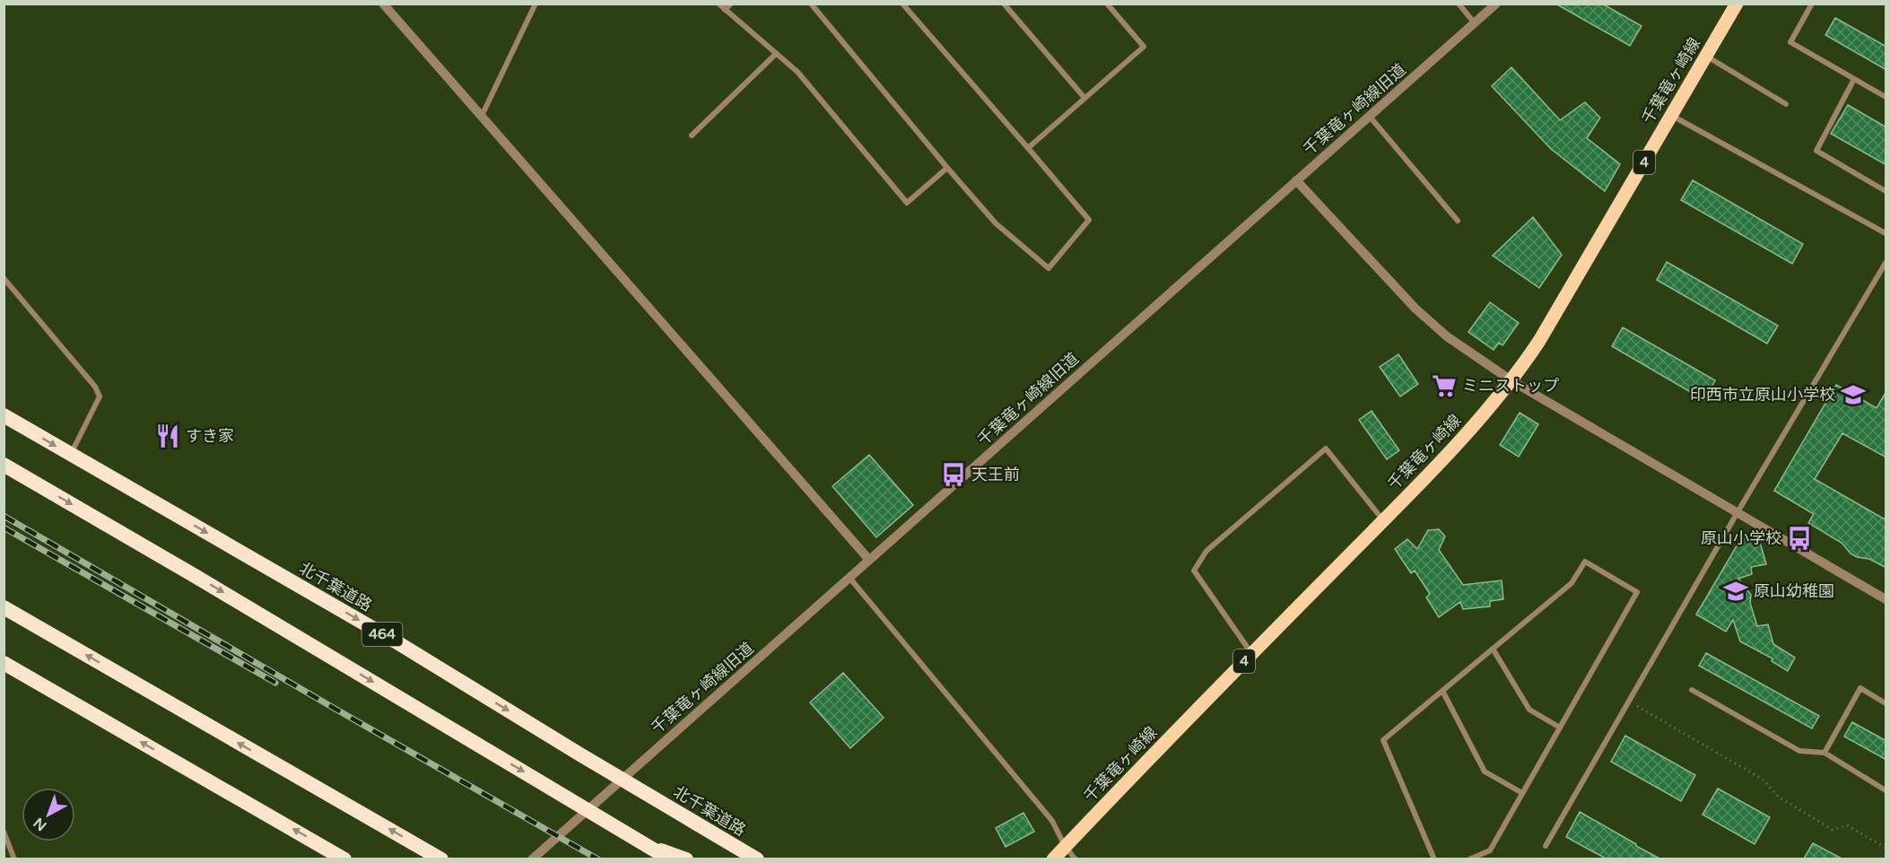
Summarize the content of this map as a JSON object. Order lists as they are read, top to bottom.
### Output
{
  "streets": {
    "highway": ["北千葉道路", "464"],
    "main road": ["千葉竜ヶ崎線", "4"],
    "street": ["千葉竜ヶ崎線旧道"]
  },
  "crossings": [
    ["千葉竜ヶ崎線旧道", "北千葉道路"]
  ],
  "places": {
    "supermarket": ["ミニストップ"],
    "school or university": ["印西市立原山小学校", "原山幼稚園"],
    "restaurant": ["すき家"],
    "bus stop": ["天王前", "原山小学校"]
  },
  "north": "bottom left"
}
